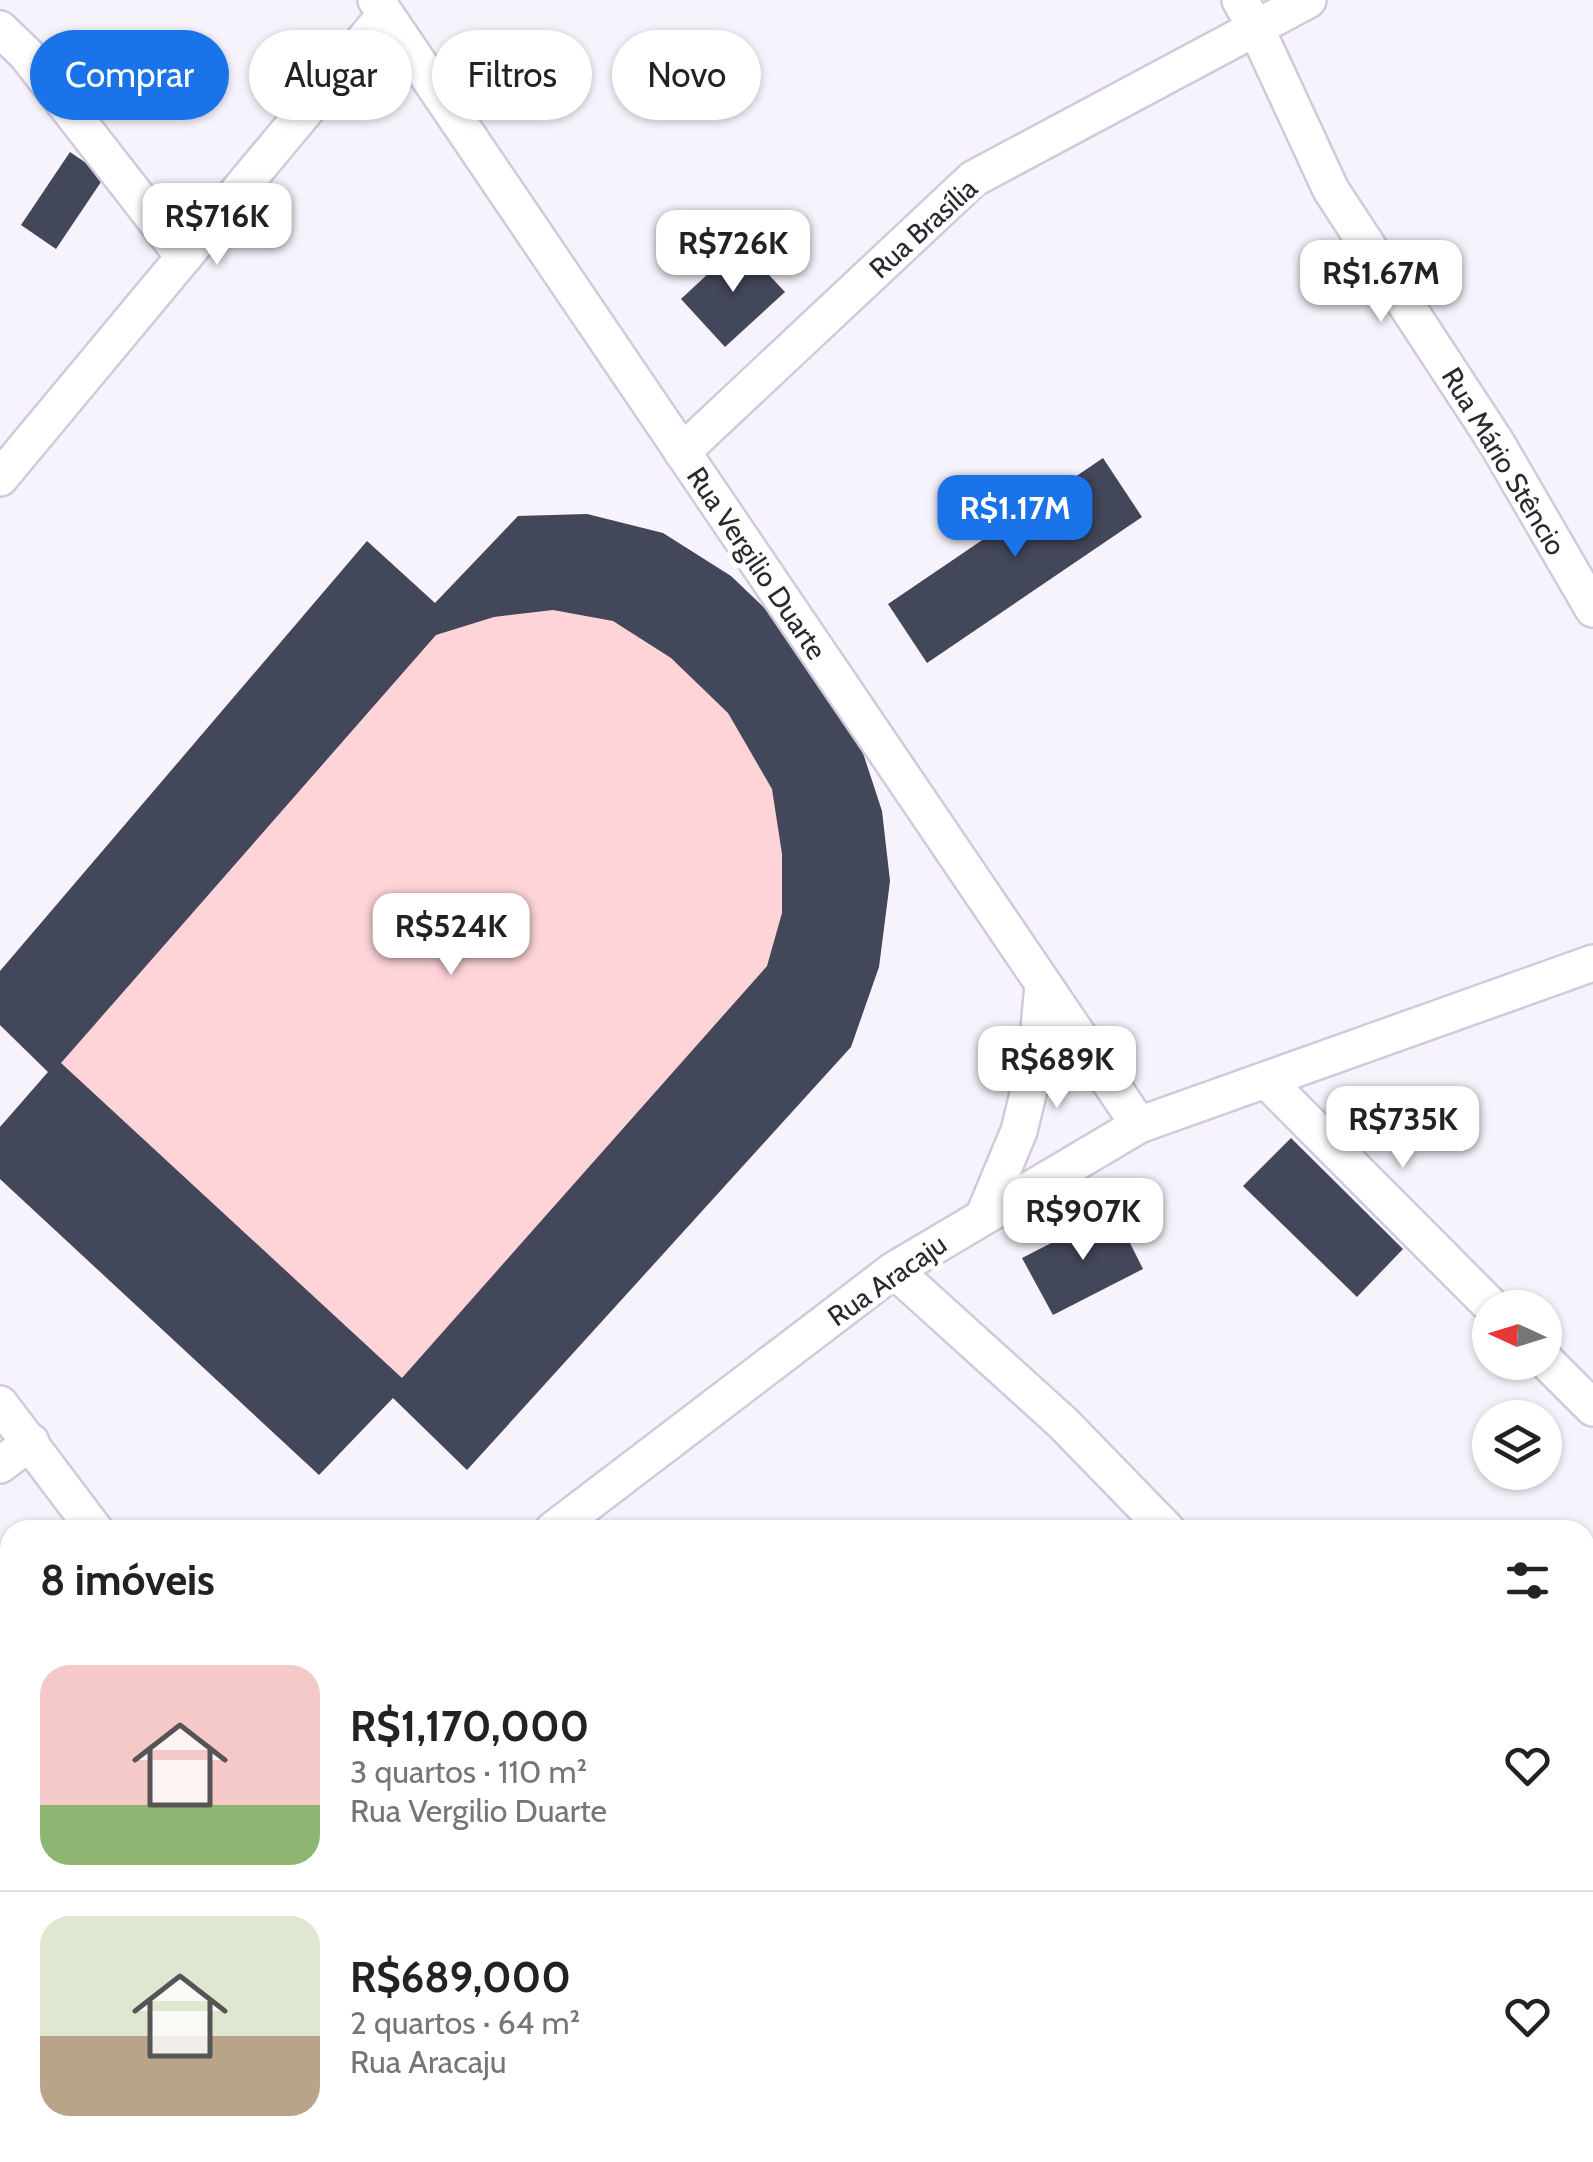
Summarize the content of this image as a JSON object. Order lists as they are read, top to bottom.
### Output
{
  "streets": {
    "street": [
      "Rua Brasília",
      "Rua Mário Stêncio",
      "Rua Vergilio Duarte",
      "Rua Aracaju"
    ]
  },
  "crossings": [
    ["Rua Brasília", "Rua Mário Stêncio"],
    ["Rua Brasília", "Rua Vergilio Duarte"],
    ["Rua Vergilio Duarte", "Rua Aracaju"]
  ],
  "north": "left",
  "page": {
    "chip": [
      "Comprar",
      "Alugar",
      "Filtros",
      "Novo"
    ],
    "price": [
      "R$716K",
      "R$726K",
      "R$1.67M",
      "R$1.17M",
      "R$524K",
      "R$689K",
      "R$735K",
      "R$907K"
    ],
    "heading": "8 imóveis",
    "list": [
      {
        "name": "R$1,170,000",
        "note": "3 quartos · 110 m² · Rua Vergilio Duarte"
      },
      {
        "name": "R$689,000",
        "note": "2 quartos · 64 m² · Rua Aracaju"
      }
    ]
  }
}
